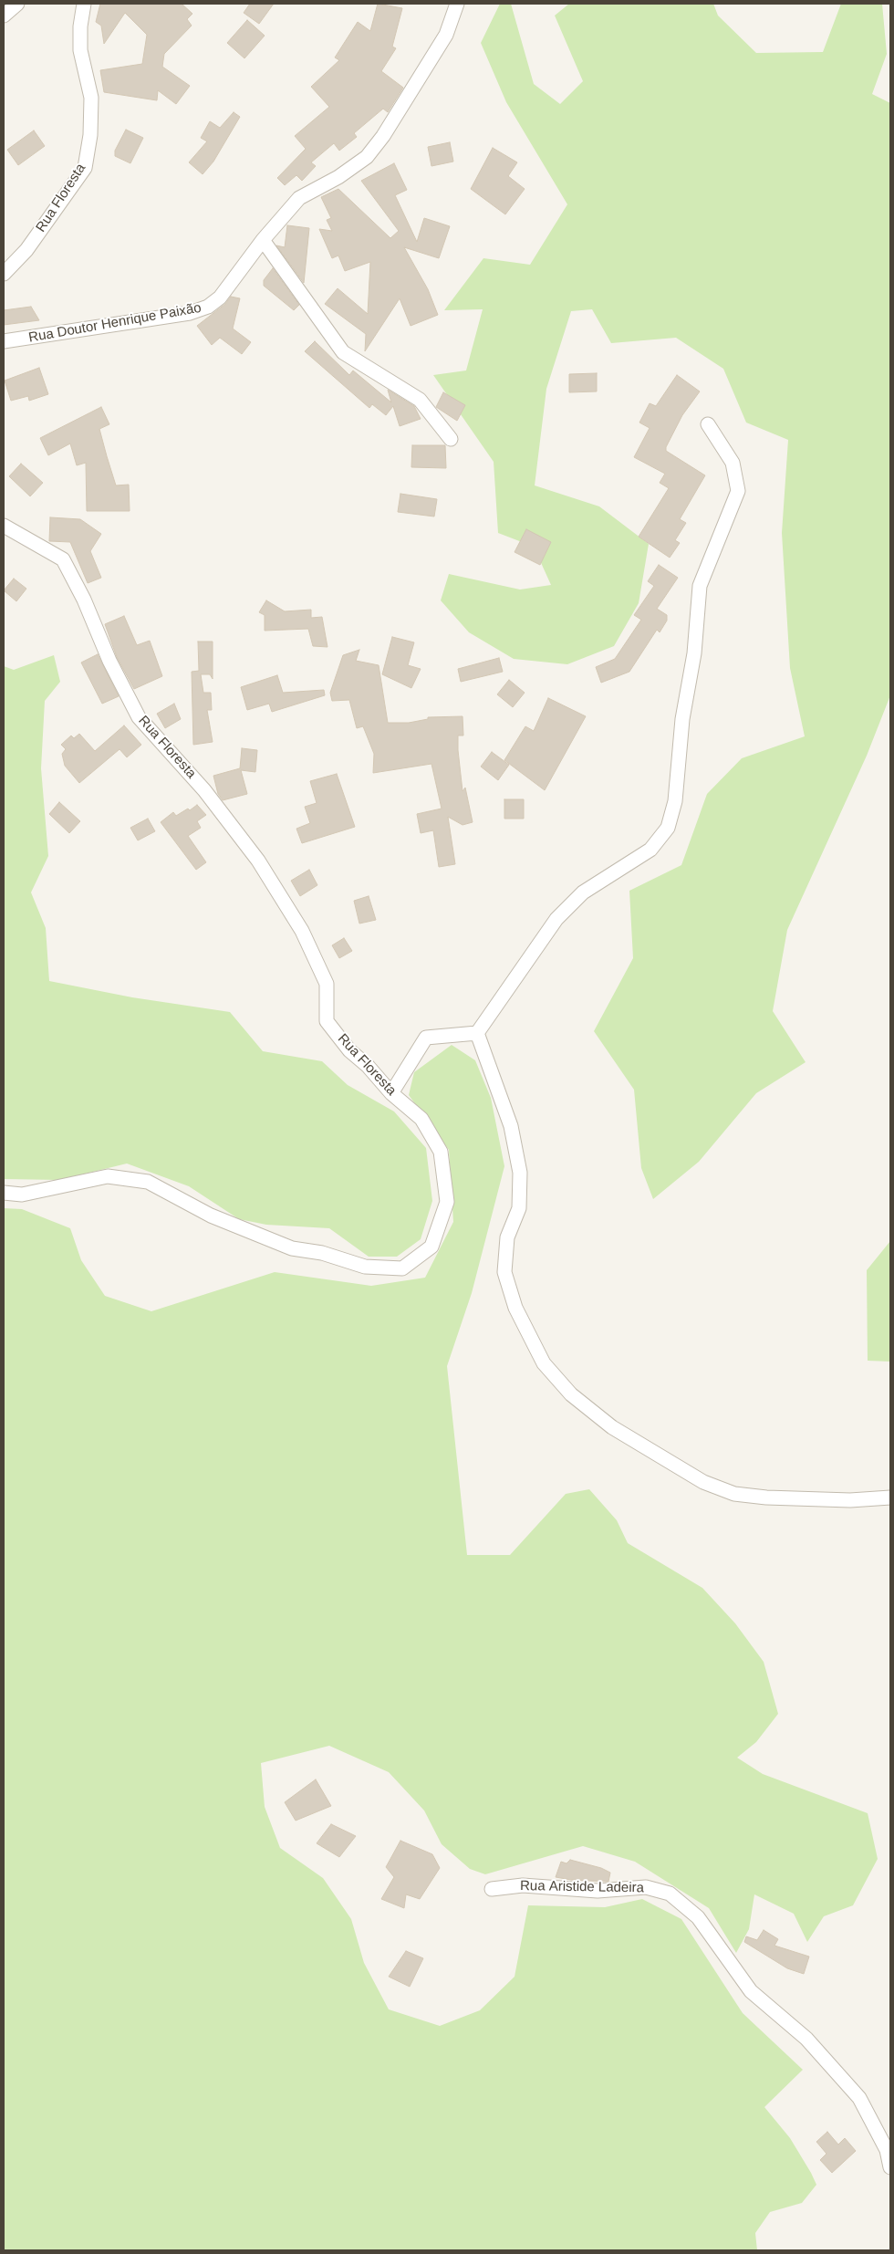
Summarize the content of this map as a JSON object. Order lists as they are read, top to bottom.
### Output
{
  "streets": {
    "street": ["Rua Floresta", "Rua Doutor Henrique Paixão", "Rua Aristide Ladeira"]
  }
}
